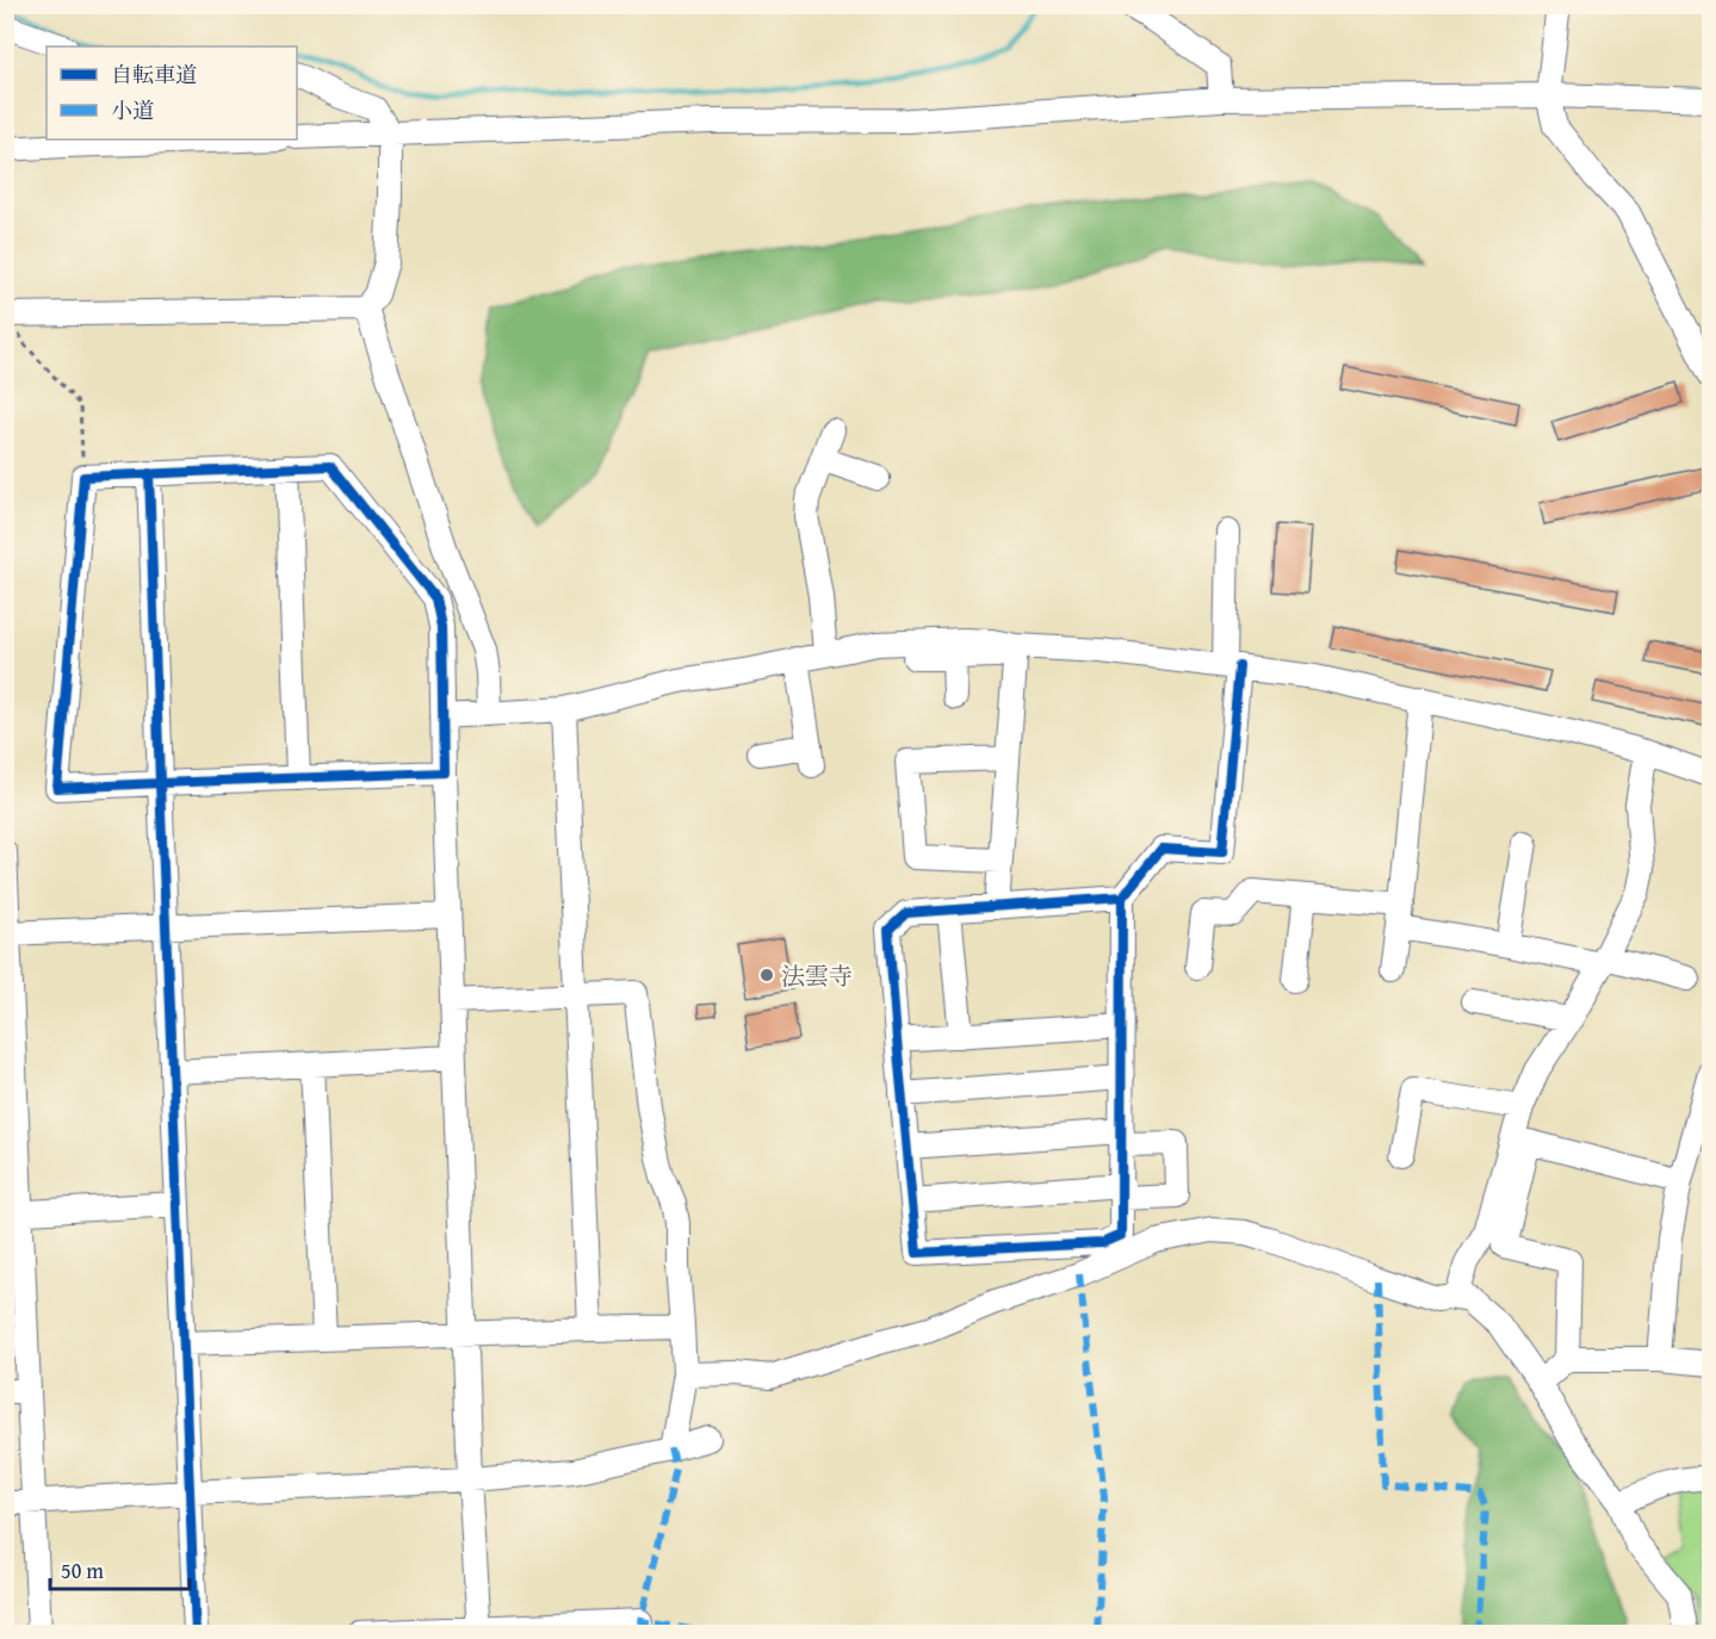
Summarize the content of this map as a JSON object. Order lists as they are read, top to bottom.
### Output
{
  "places": ["法雲寺"],
  "legend": ["自転車道", "小道"],
  "scale_bar": "50 m"
}
